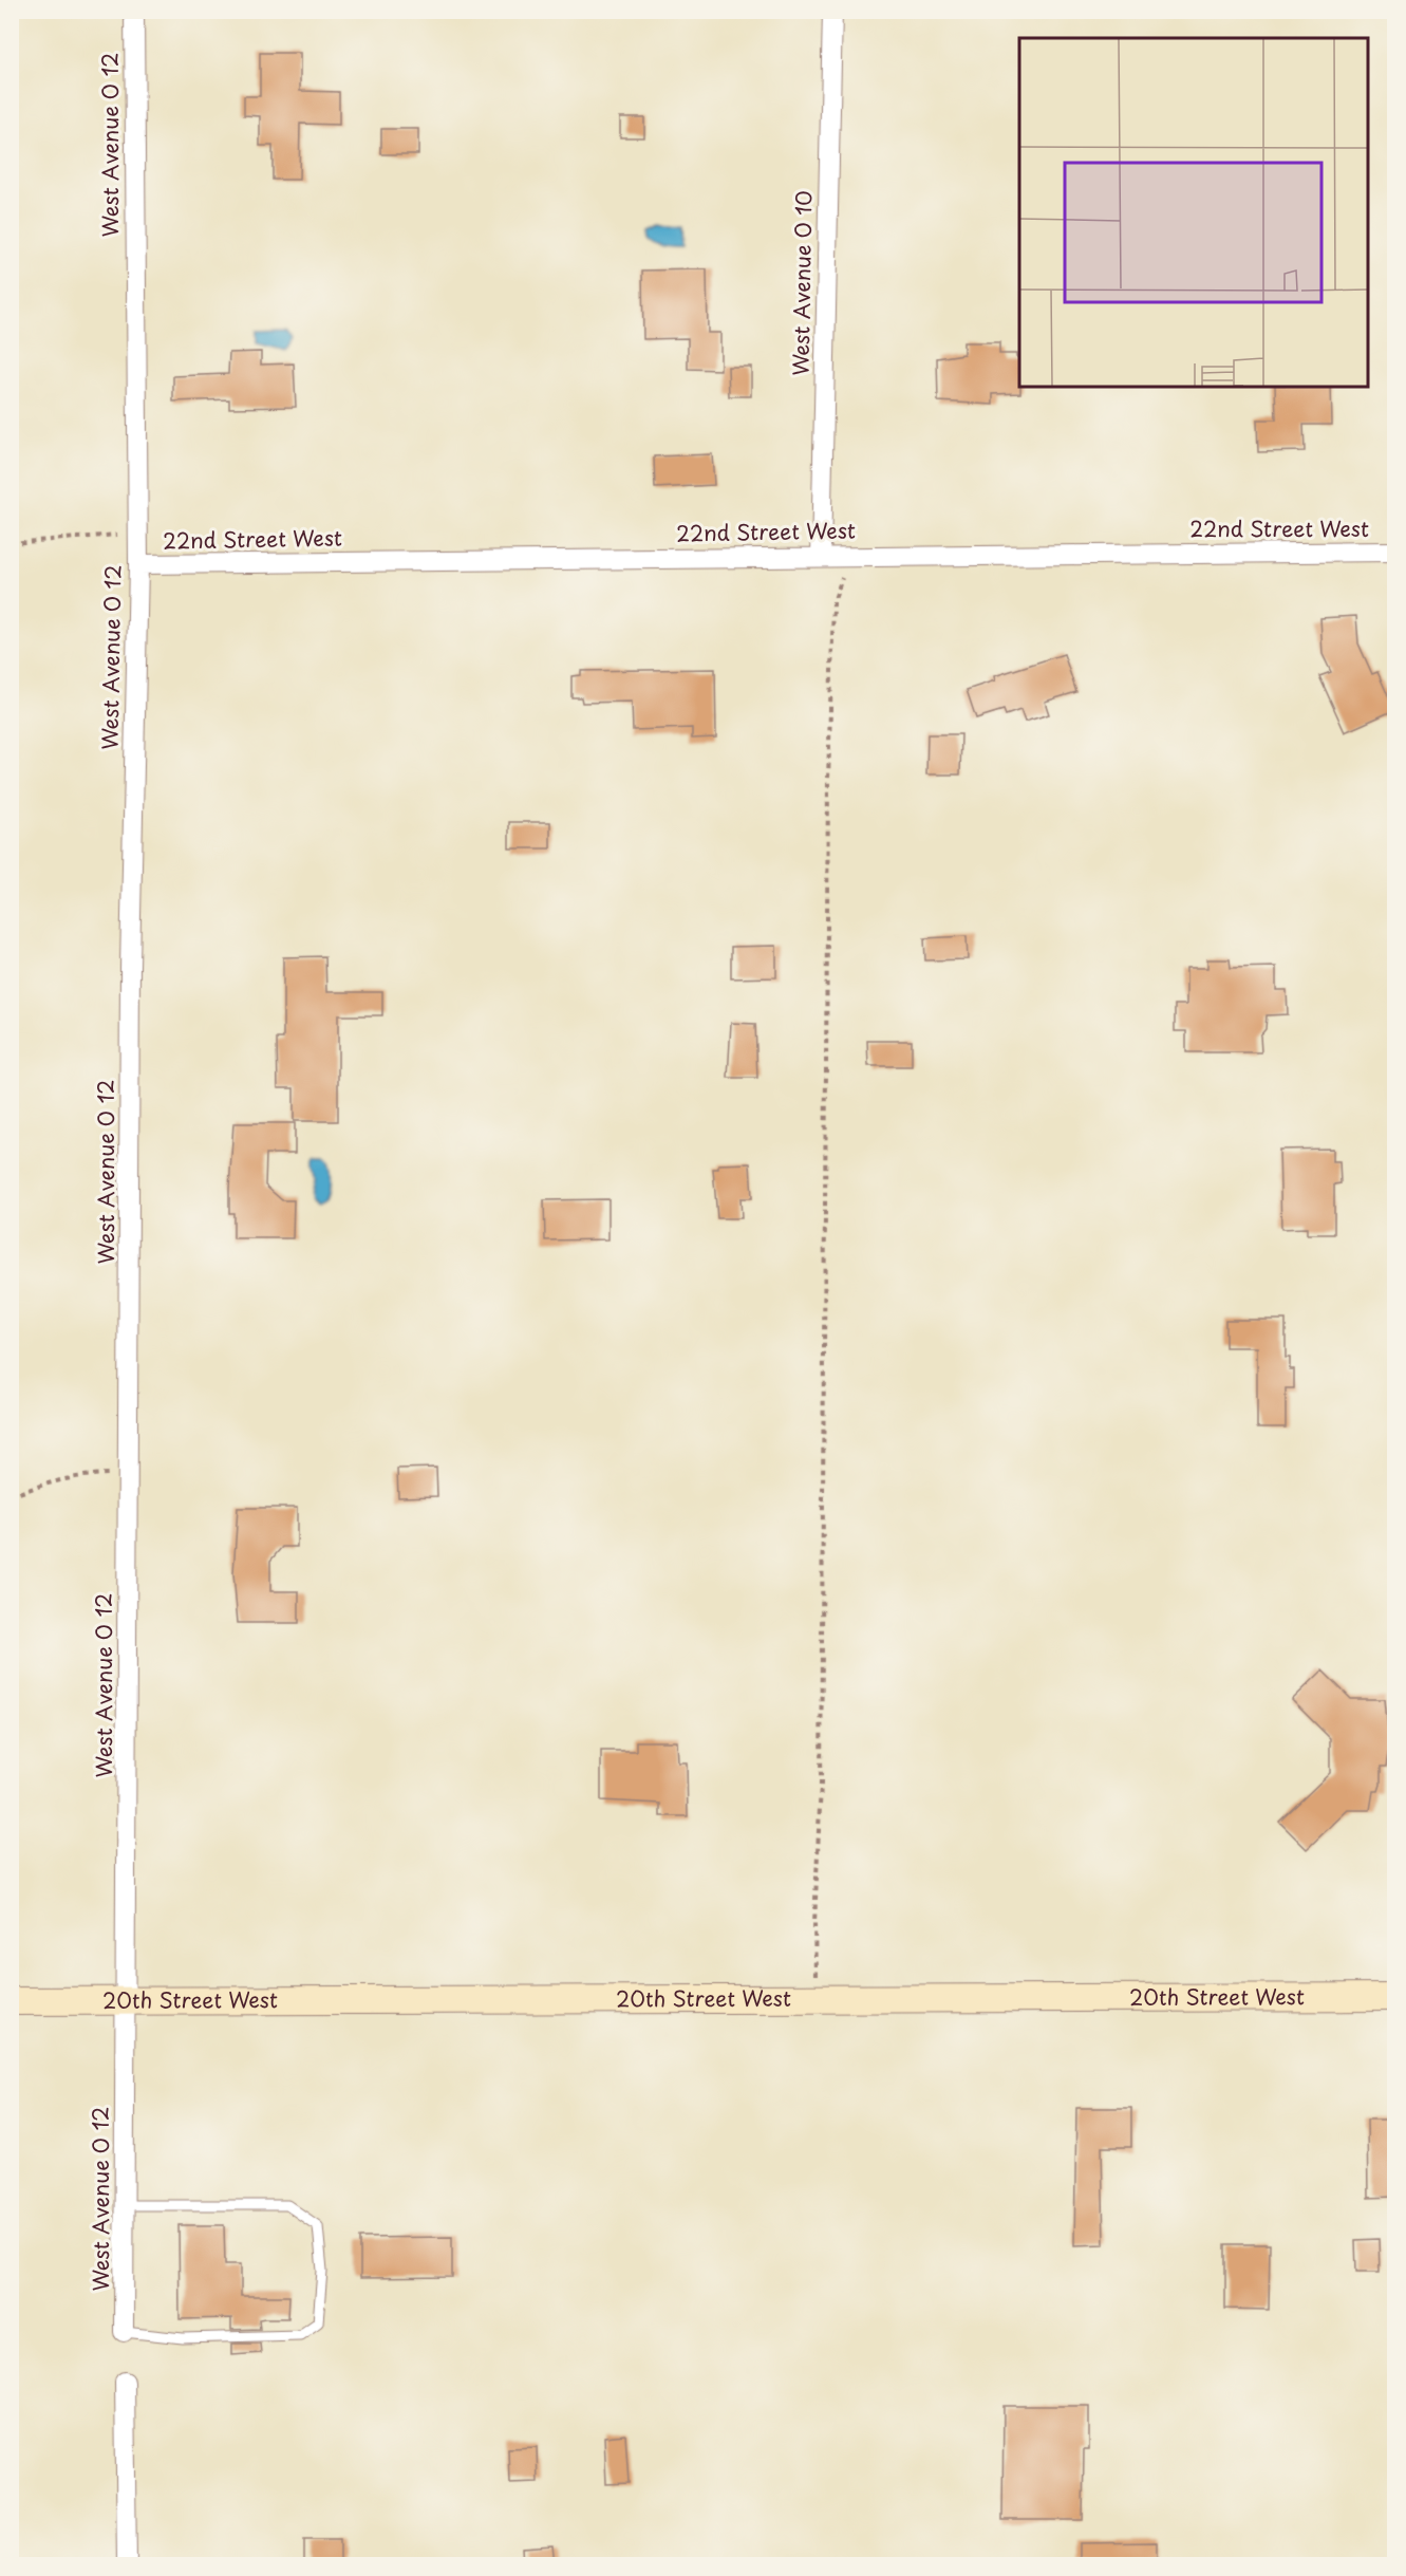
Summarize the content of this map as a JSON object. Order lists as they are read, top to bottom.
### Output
{
  "streets": {
    "main road": ["20th Street West"],
    "street": ["West Avenue O 12", "West Avenue O 10", "22nd Street West"]
  },
  "crossings": [
    ["West Avenue O 12", "22nd Street West"],
    ["West Avenue O 12", "20th Street West"],
    ["West Avenue O 10", "22nd Street West"]
  ]
}
